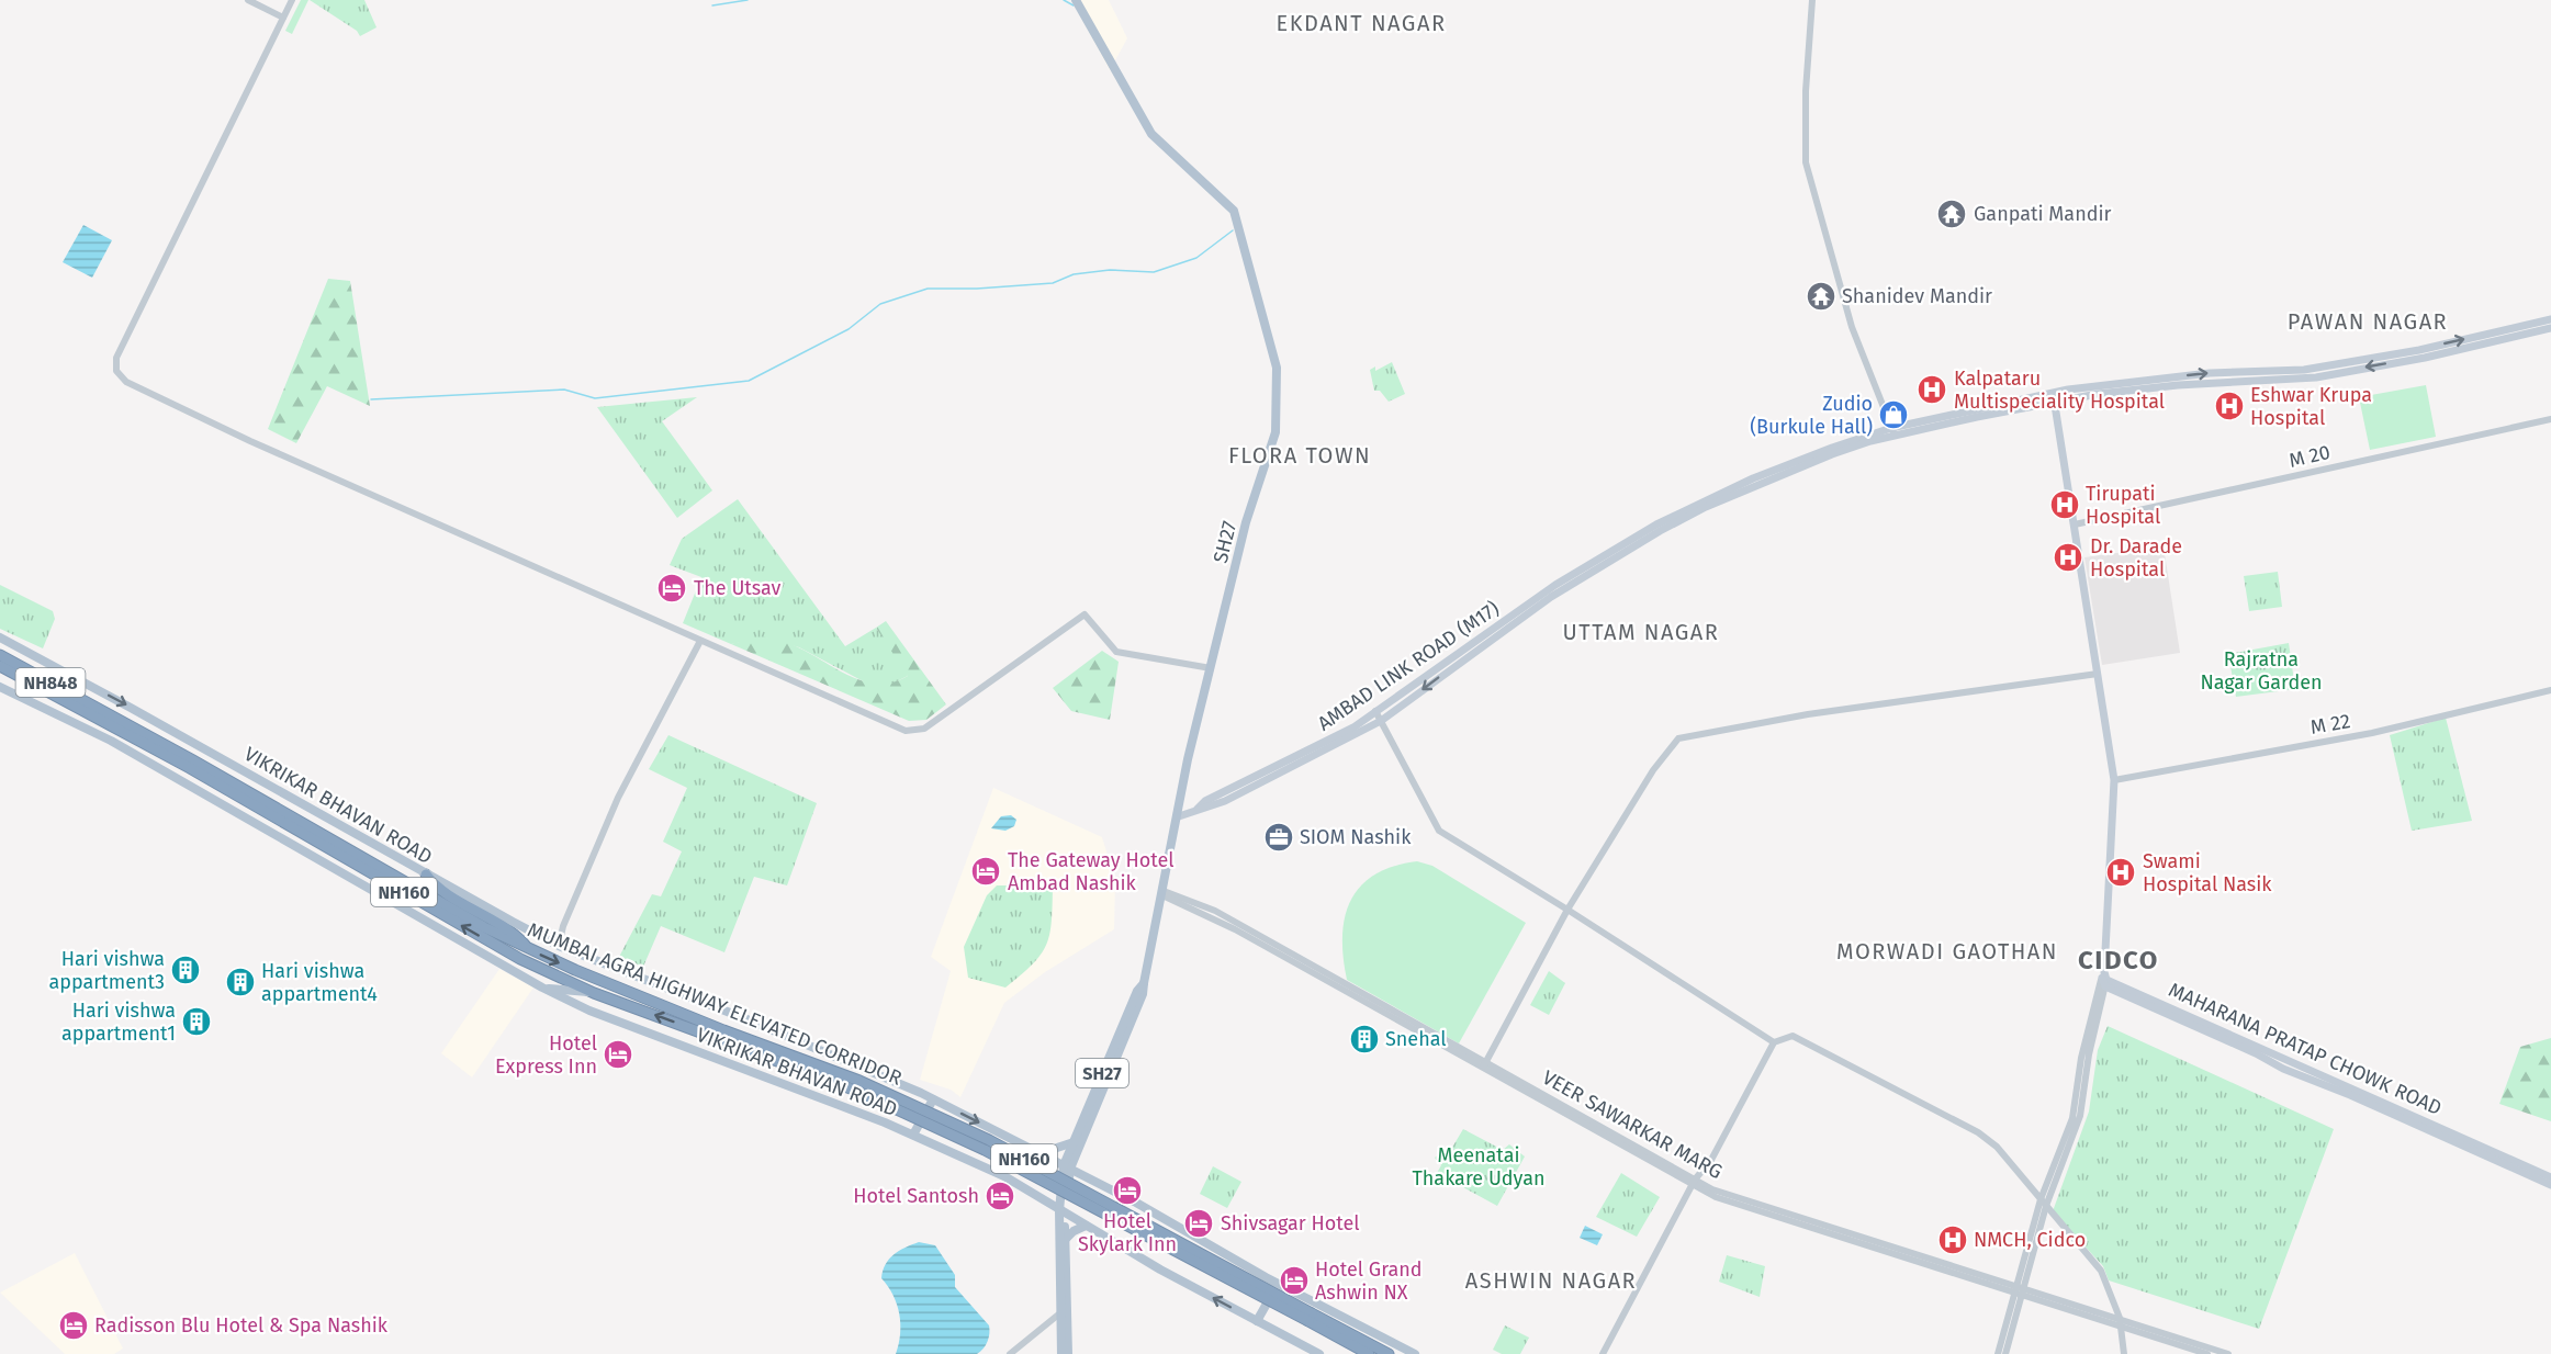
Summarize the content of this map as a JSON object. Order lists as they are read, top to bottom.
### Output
{
  "streets": {
    "highway": ["NH848", "NH160", "MUMBAI AGRA HIGHWAY ELEVATED CORRIDOR"],
    "main road": [
      "SH27",
      "AMBAD LINK ROAD (M17)",
      "VIKRIKAR BHAVAN ROAD",
      "MAHARANA PRATAP CHOWK ROAD"
    ],
    "street": ["M 20", "M 22", "VEER SAWARKAR MARG"]
  },
  "crossings": [
    ["SH27", "VIKRIKAR BHAVAN ROAD"],
    ["SH27", "VEER SAWARKAR MARG"]
  ],
  "districts": [
    "EKDANT NAGAR",
    "PAWAN NAGAR",
    "FLORA TOWN",
    "UTTAM NAGAR",
    "MORWADI GAOTHAN",
    "CIDCO",
    "ASHWIN NAGAR"
  ],
  "parks": ["Rajratna Nagar Garden", "Meenatai Thakare Udyan"],
  "places": {
    "temple": ["Ganpati Mandir", "Shanidev Mandir"],
    "hospital": [
      "Kalpataru Multispeciality Hospital",
      "Eshwar Krupa Hospital",
      "Tirupati Hospital",
      "Dr. Darade Hospital",
      "Swami Hospital Nasik",
      "NMCH, Cidco"
    ],
    "shop": ["Zudio (Burkule Hall)"],
    "hotel": [
      "The Utsav",
      "The Gateway Hotel Ambad Nashik",
      "Hotel Express Inn",
      "Hotel Skylark Inn",
      "Hotel Santosh",
      "Shivsagar Hotel",
      "Hotel Grand Ashwin NX",
      "Radisson Blu Hotel & Spa Nashik"
    ],
    "office": ["SIOM Nashik"],
    "building": [
      "Hari vishwa appartment3",
      "Hari vishwa appartment4",
      "Hari vishwa appartment1",
      "Snehal"
    ]
  }
}
